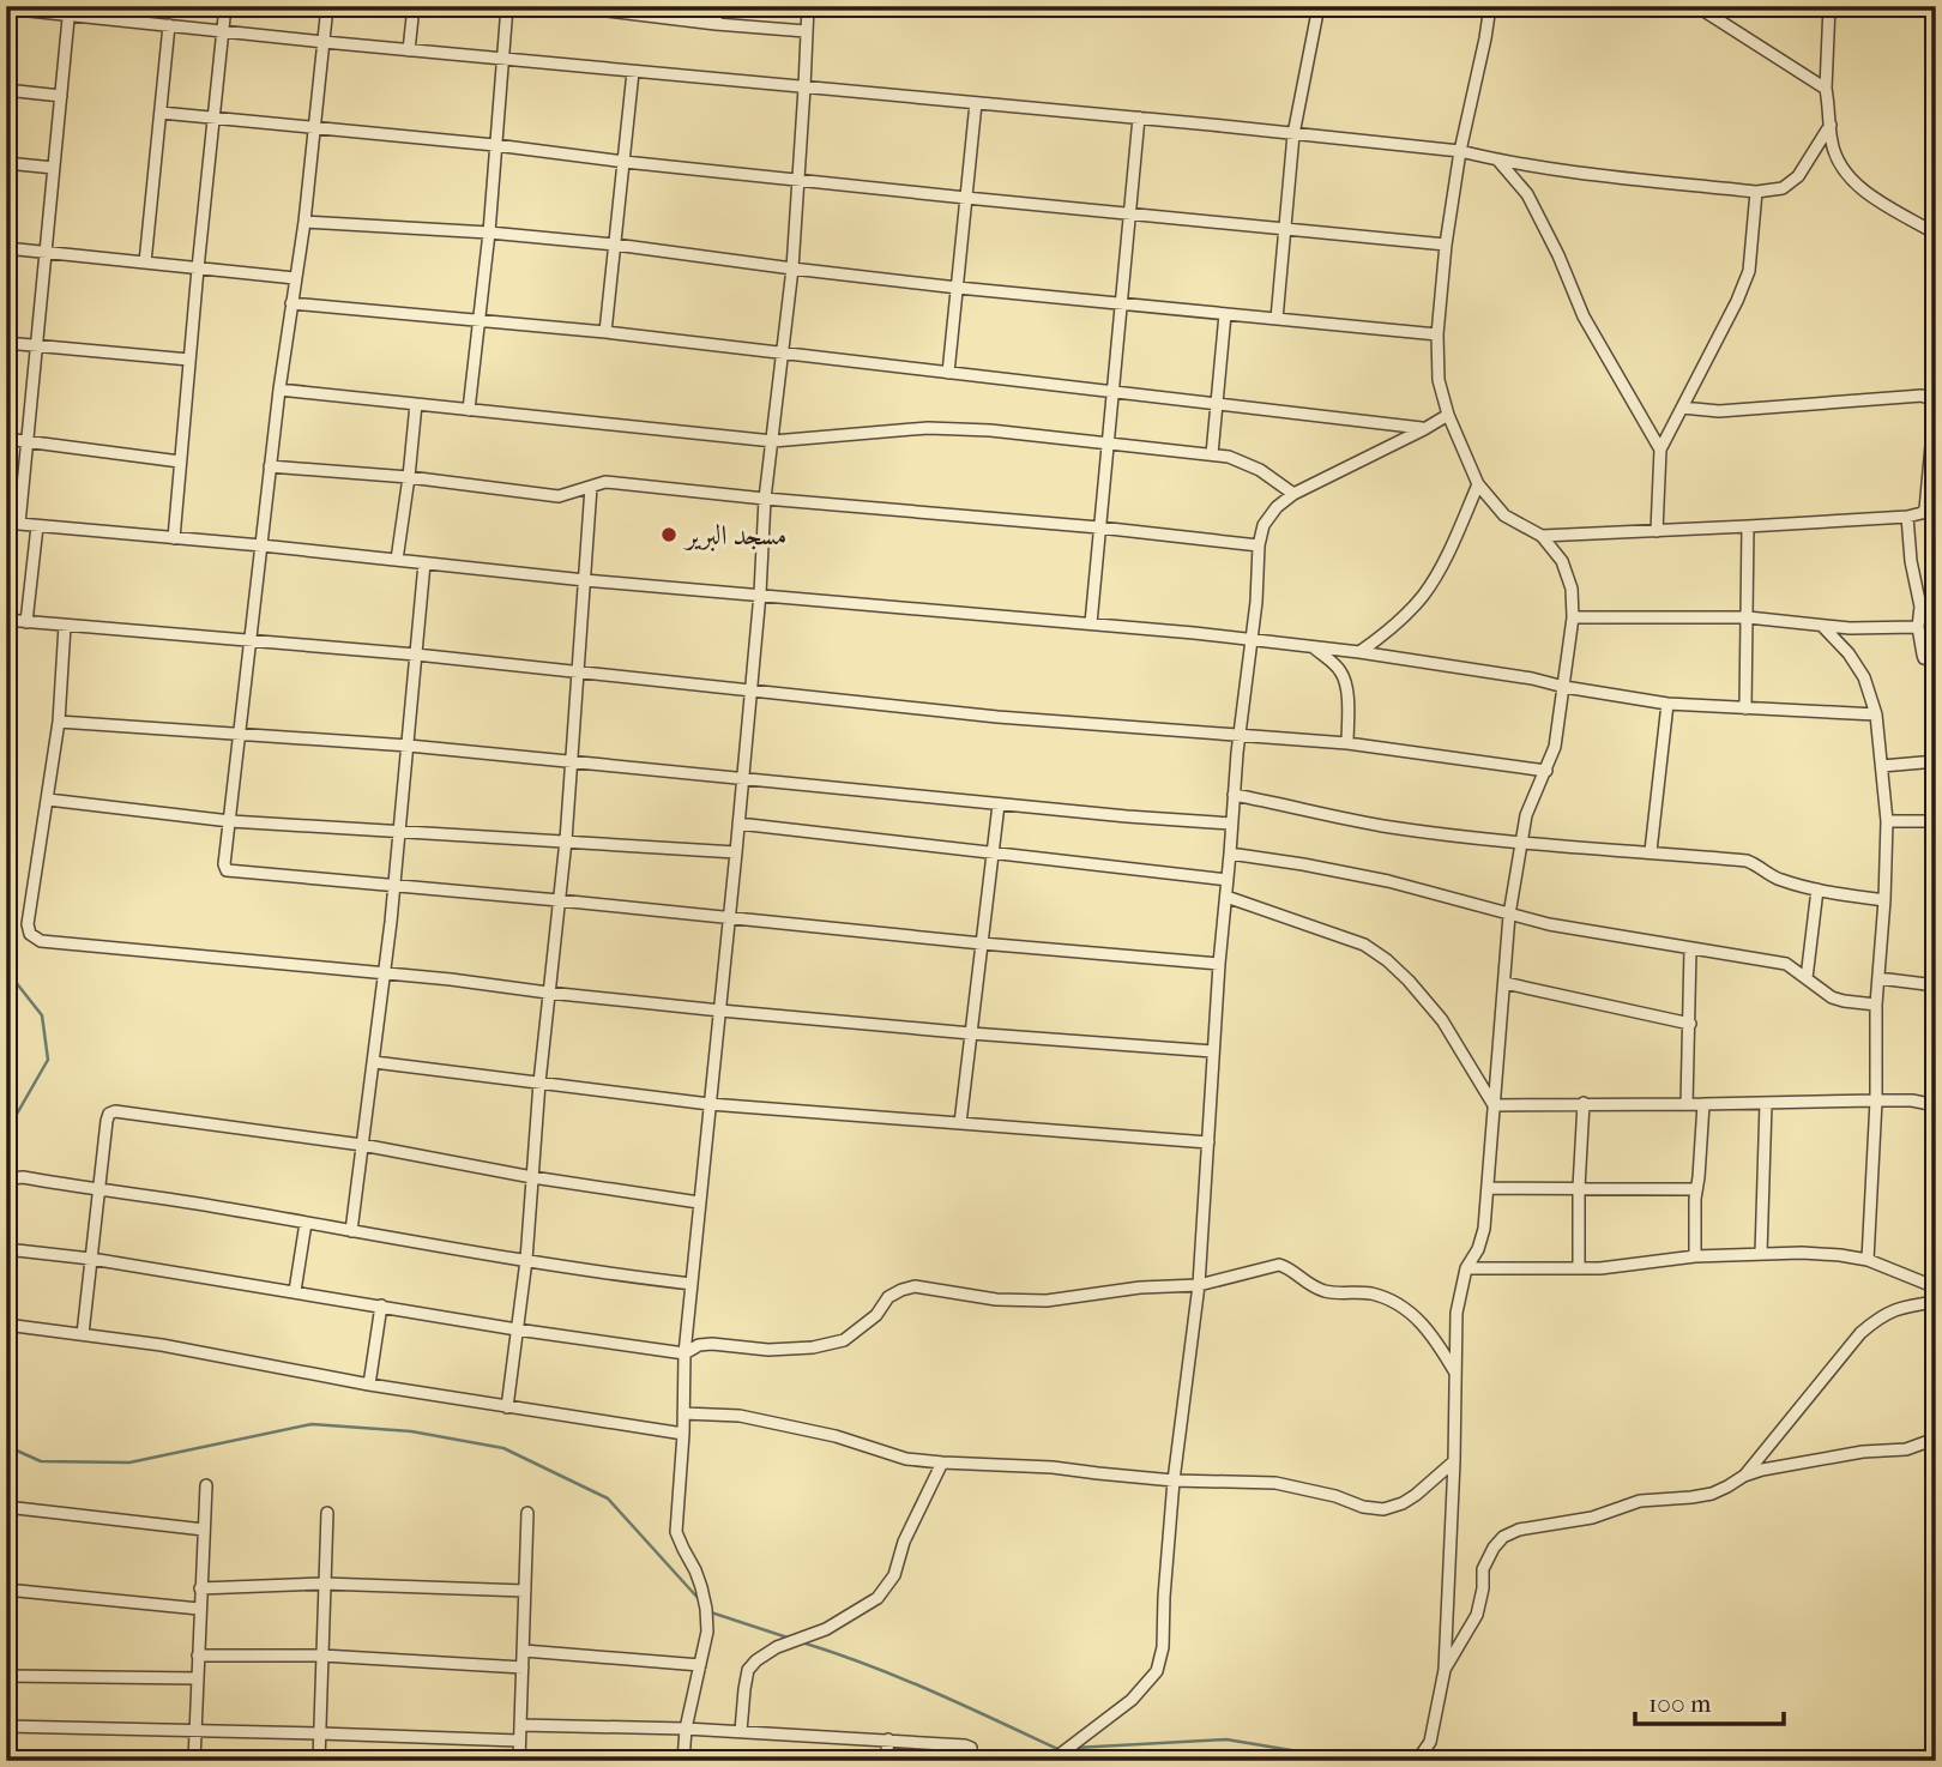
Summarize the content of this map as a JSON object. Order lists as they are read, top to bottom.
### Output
{
  "places": ["مسجد البرير"],
  "scale_bar": "100 m"
}
